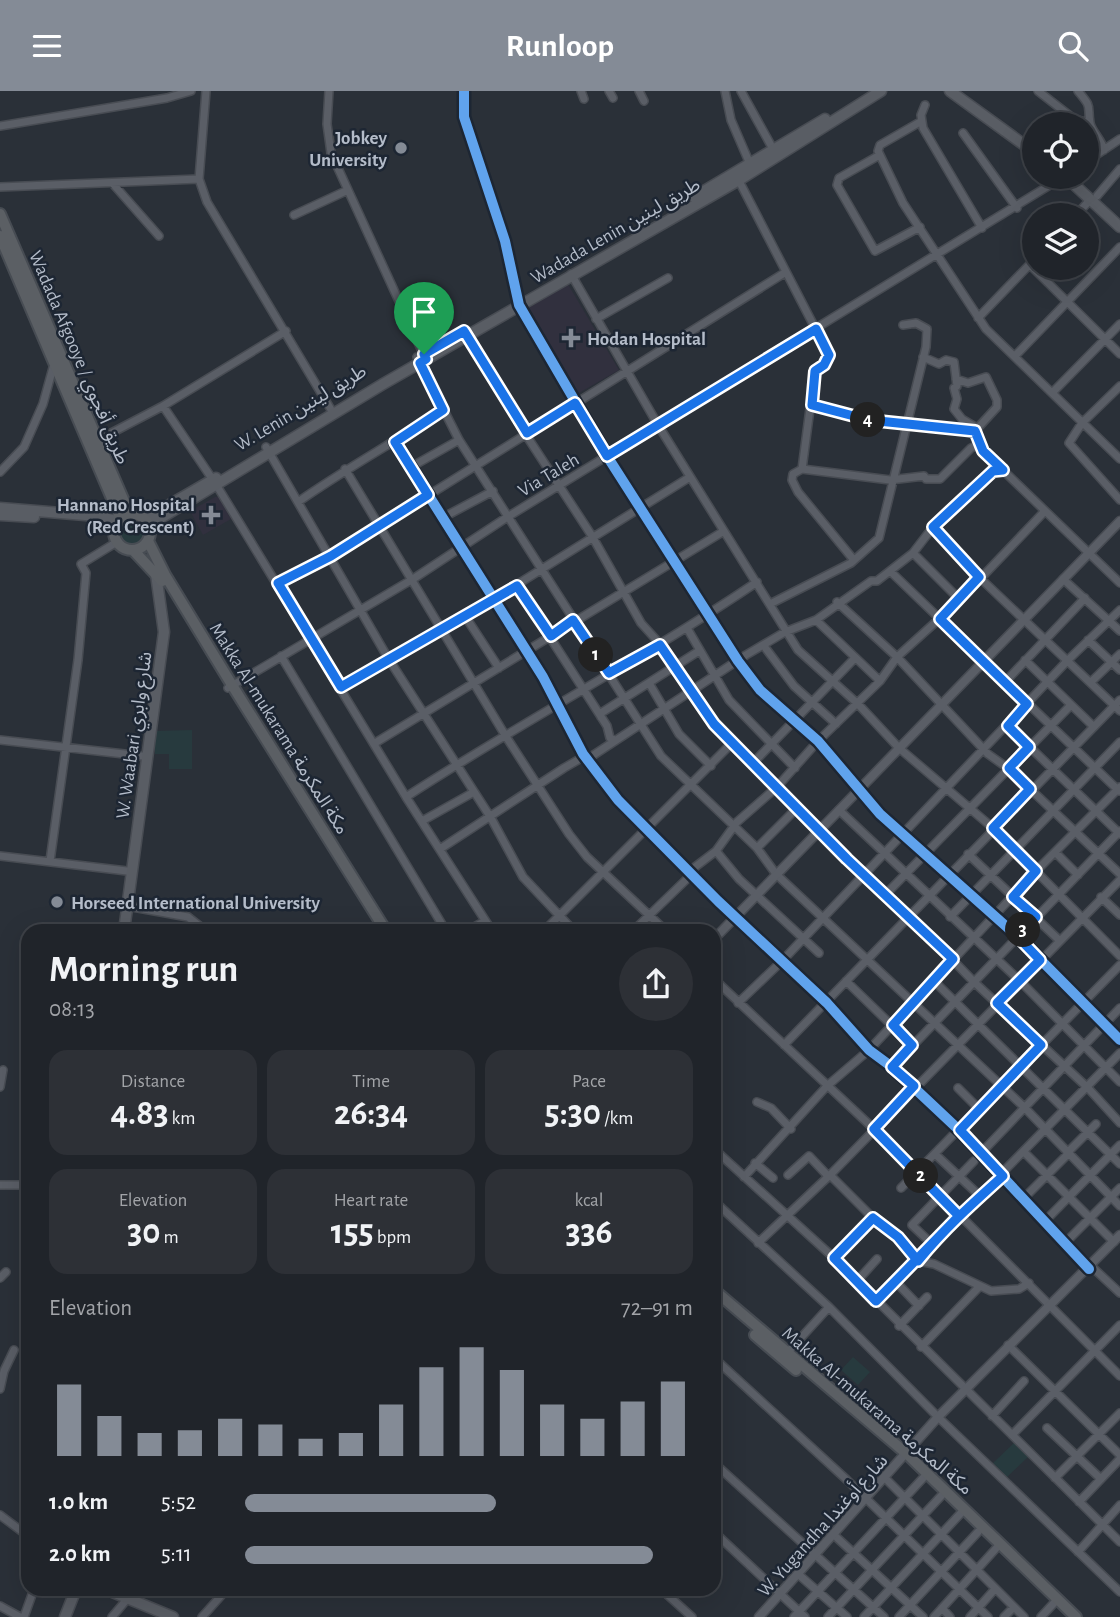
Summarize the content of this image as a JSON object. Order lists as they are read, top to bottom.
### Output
{
  "streets": {
    "highway": ["Wadada Afgooye / طريق أفجوي", "Makka Al-mukarama مكة المكرمة"],
    "main road": ["Wadada Lenin طريق لينين", "W. Waabari شارع وابري"],
    "street": ["Via Taleh", "W. Yugandha شارع أوغندا"]
  },
  "crossings": [
    ["Via Taleh", "Makka Al-mukarama مكة المكرمة"],
    ["Makka Al-mukarama مكة المكرمة", "W. Waabari شارع وابري"],
    ["Makka Al-mukarama مكة المكرمة", "W. Yugandha شارع أوغندا"]
  ],
  "places": {
    "other": ["Jobkey University", "Horseed International University"],
    "health": ["Hodan Hospital", "Hannano Hospital (Red Crescent)"]
  },
  "page": {
    "header": "Runloop",
    "pins": [
      "4",
      "1",
      "3",
      "2"
    ],
    "heading": ["Morning run", "08:13"],
    "stats": [
      ["Distance", "4.83 km"],
      ["Time", "26:34"],
      ["Pace", "5:30 /km"],
      ["Elevation", "30 m"],
      ["Heart rate", "155 bpm"],
      ["kcal", "336"]
    ],
    "chart": ["Elevation", "72–91 m"],
    "list": [
      {
        "name": "1.0 km",
        "note": "5:52"
      },
      {
        "name": "2.0 km",
        "note": "5:11"
      }
    ]
  }
}
